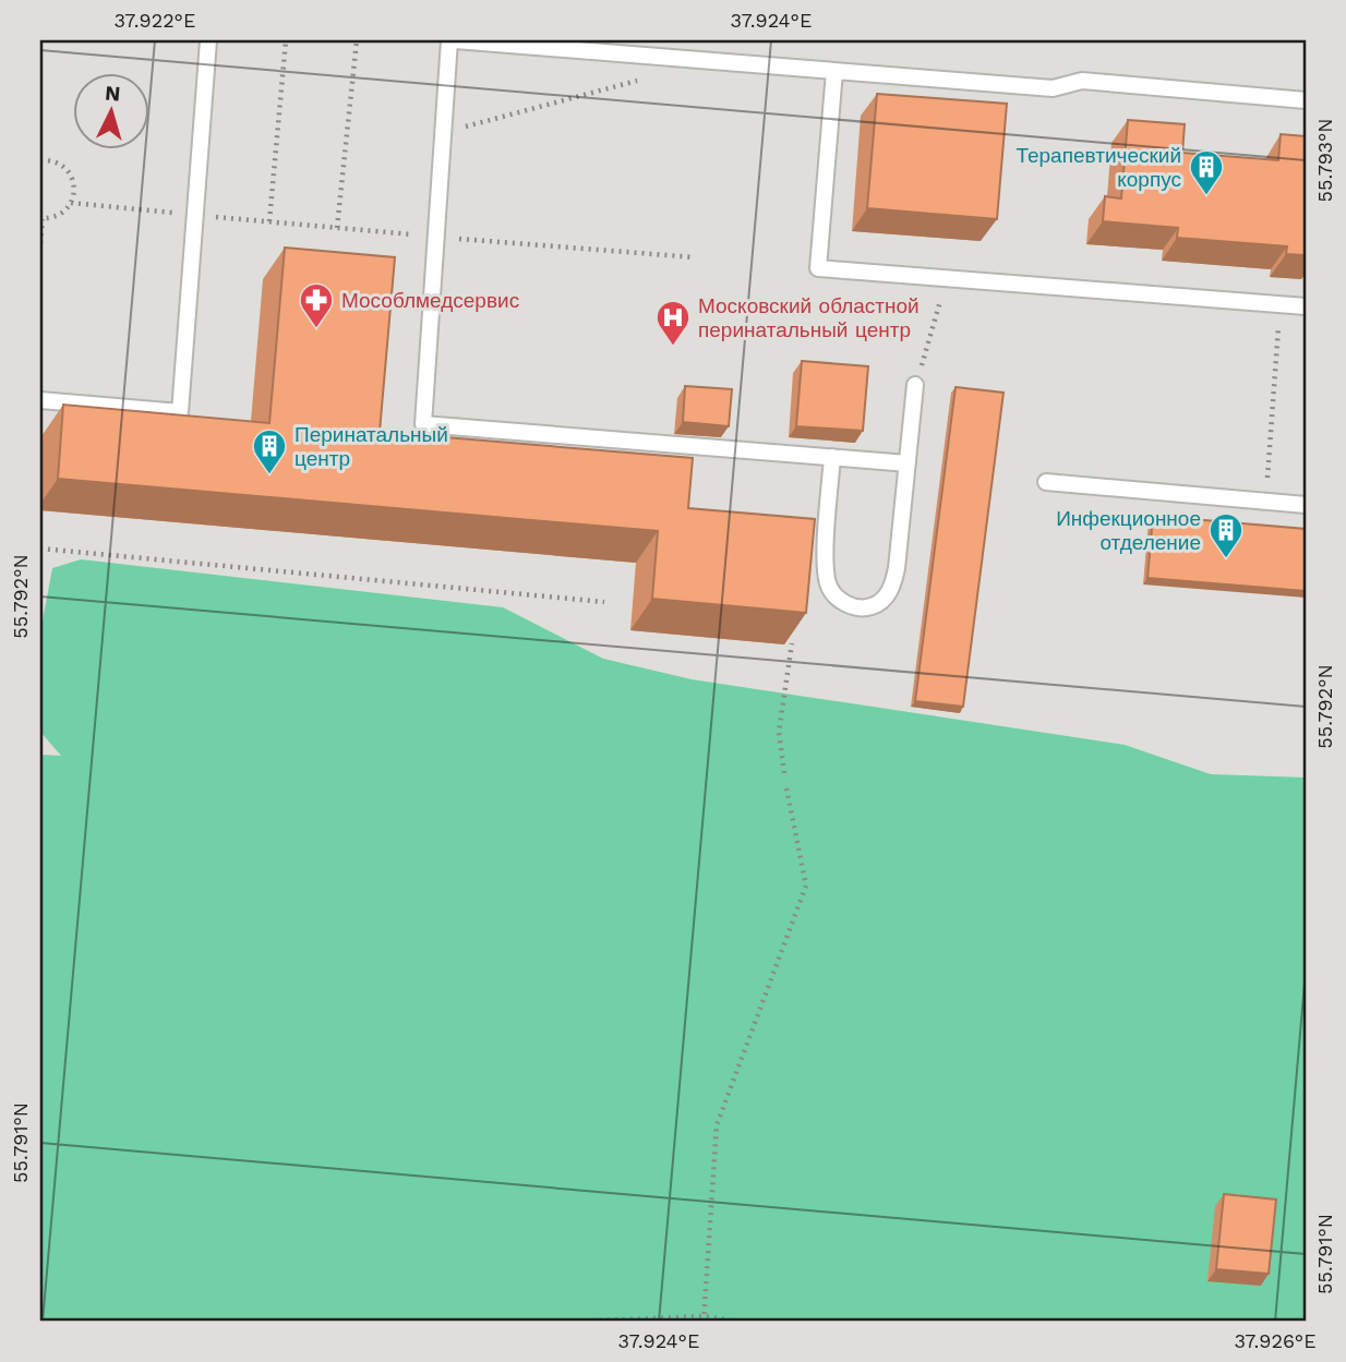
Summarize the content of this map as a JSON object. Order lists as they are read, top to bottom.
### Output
{
  "places": {
    "building": ["Терапевтический корпус", "Перинатальный центр", "Инфекционное отделение"],
    "pharmacy": ["Мособлмедсервис"],
    "hospital": ["Московский областной перинатальный центр"]
  },
  "north": "top",
  "coordinates": [
    "37.922°E",
    "37.924°E",
    "55.793°N",
    "55.792°N",
    "55.791°N",
    "37.926°E"
  ]
}
